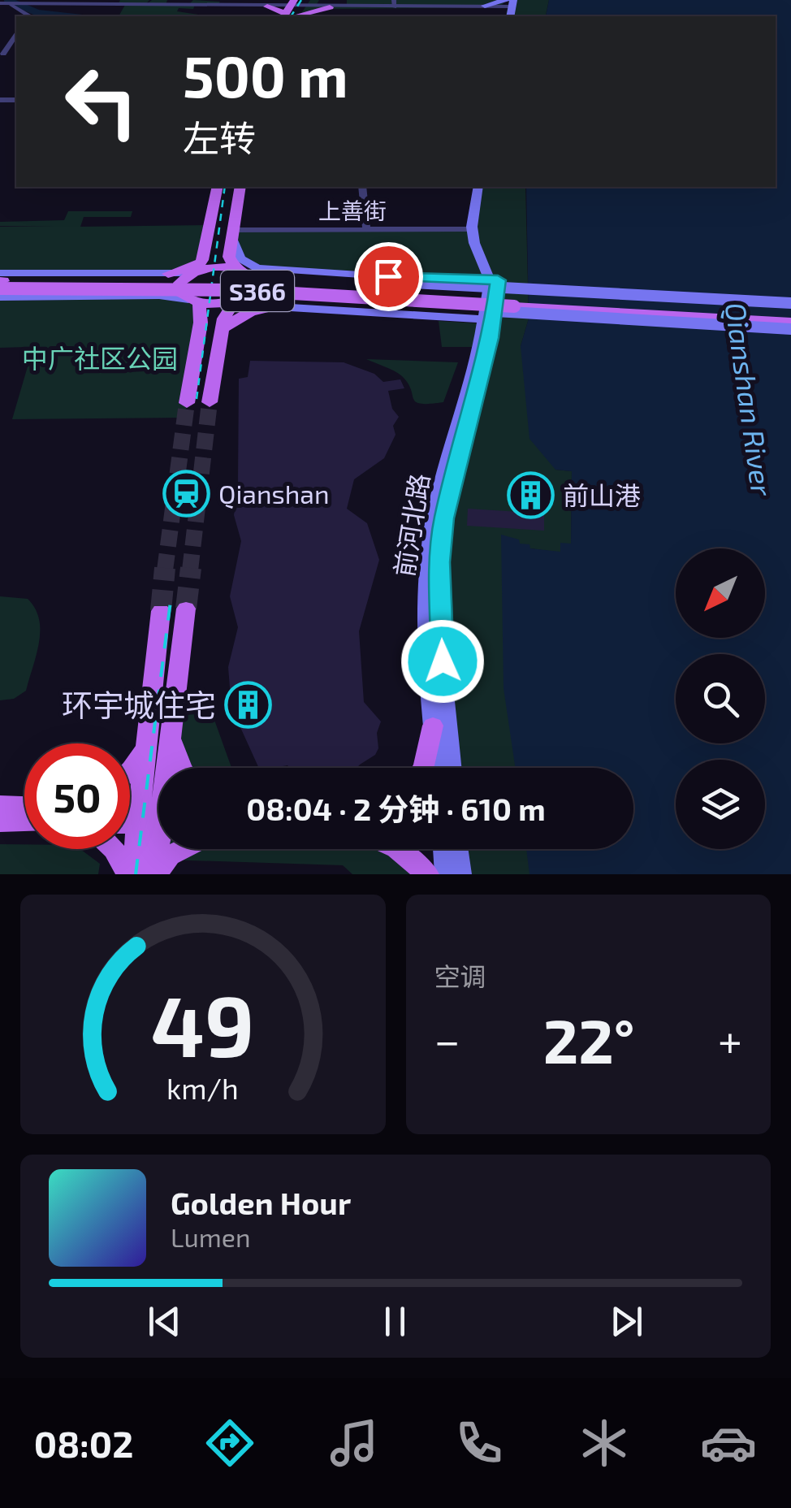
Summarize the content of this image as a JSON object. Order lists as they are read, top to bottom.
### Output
{
  "streets": {
    "main road": ["S366", "前河北路"],
    "street": ["上善街"]
  },
  "water": ["Qianshan River"],
  "parks": ["中广社区公园"],
  "places": {
    "station": ["Qianshan"],
    "building": ["前山港", "环宇城住宅"]
  },
  "north": "bottom left",
  "page": {
    "turn": ["500 m", "左转"],
    "limit": "50",
    "trip": "08:04 · 2 分钟 · 610 m",
    "tile": "空调",
    "heat": ["−", "22°", "+"],
    "song": ["Golden Hour", "Lumen"],
    "tabs": "08:02",
    "gauge": ["49", "km/h"]
  }
}
